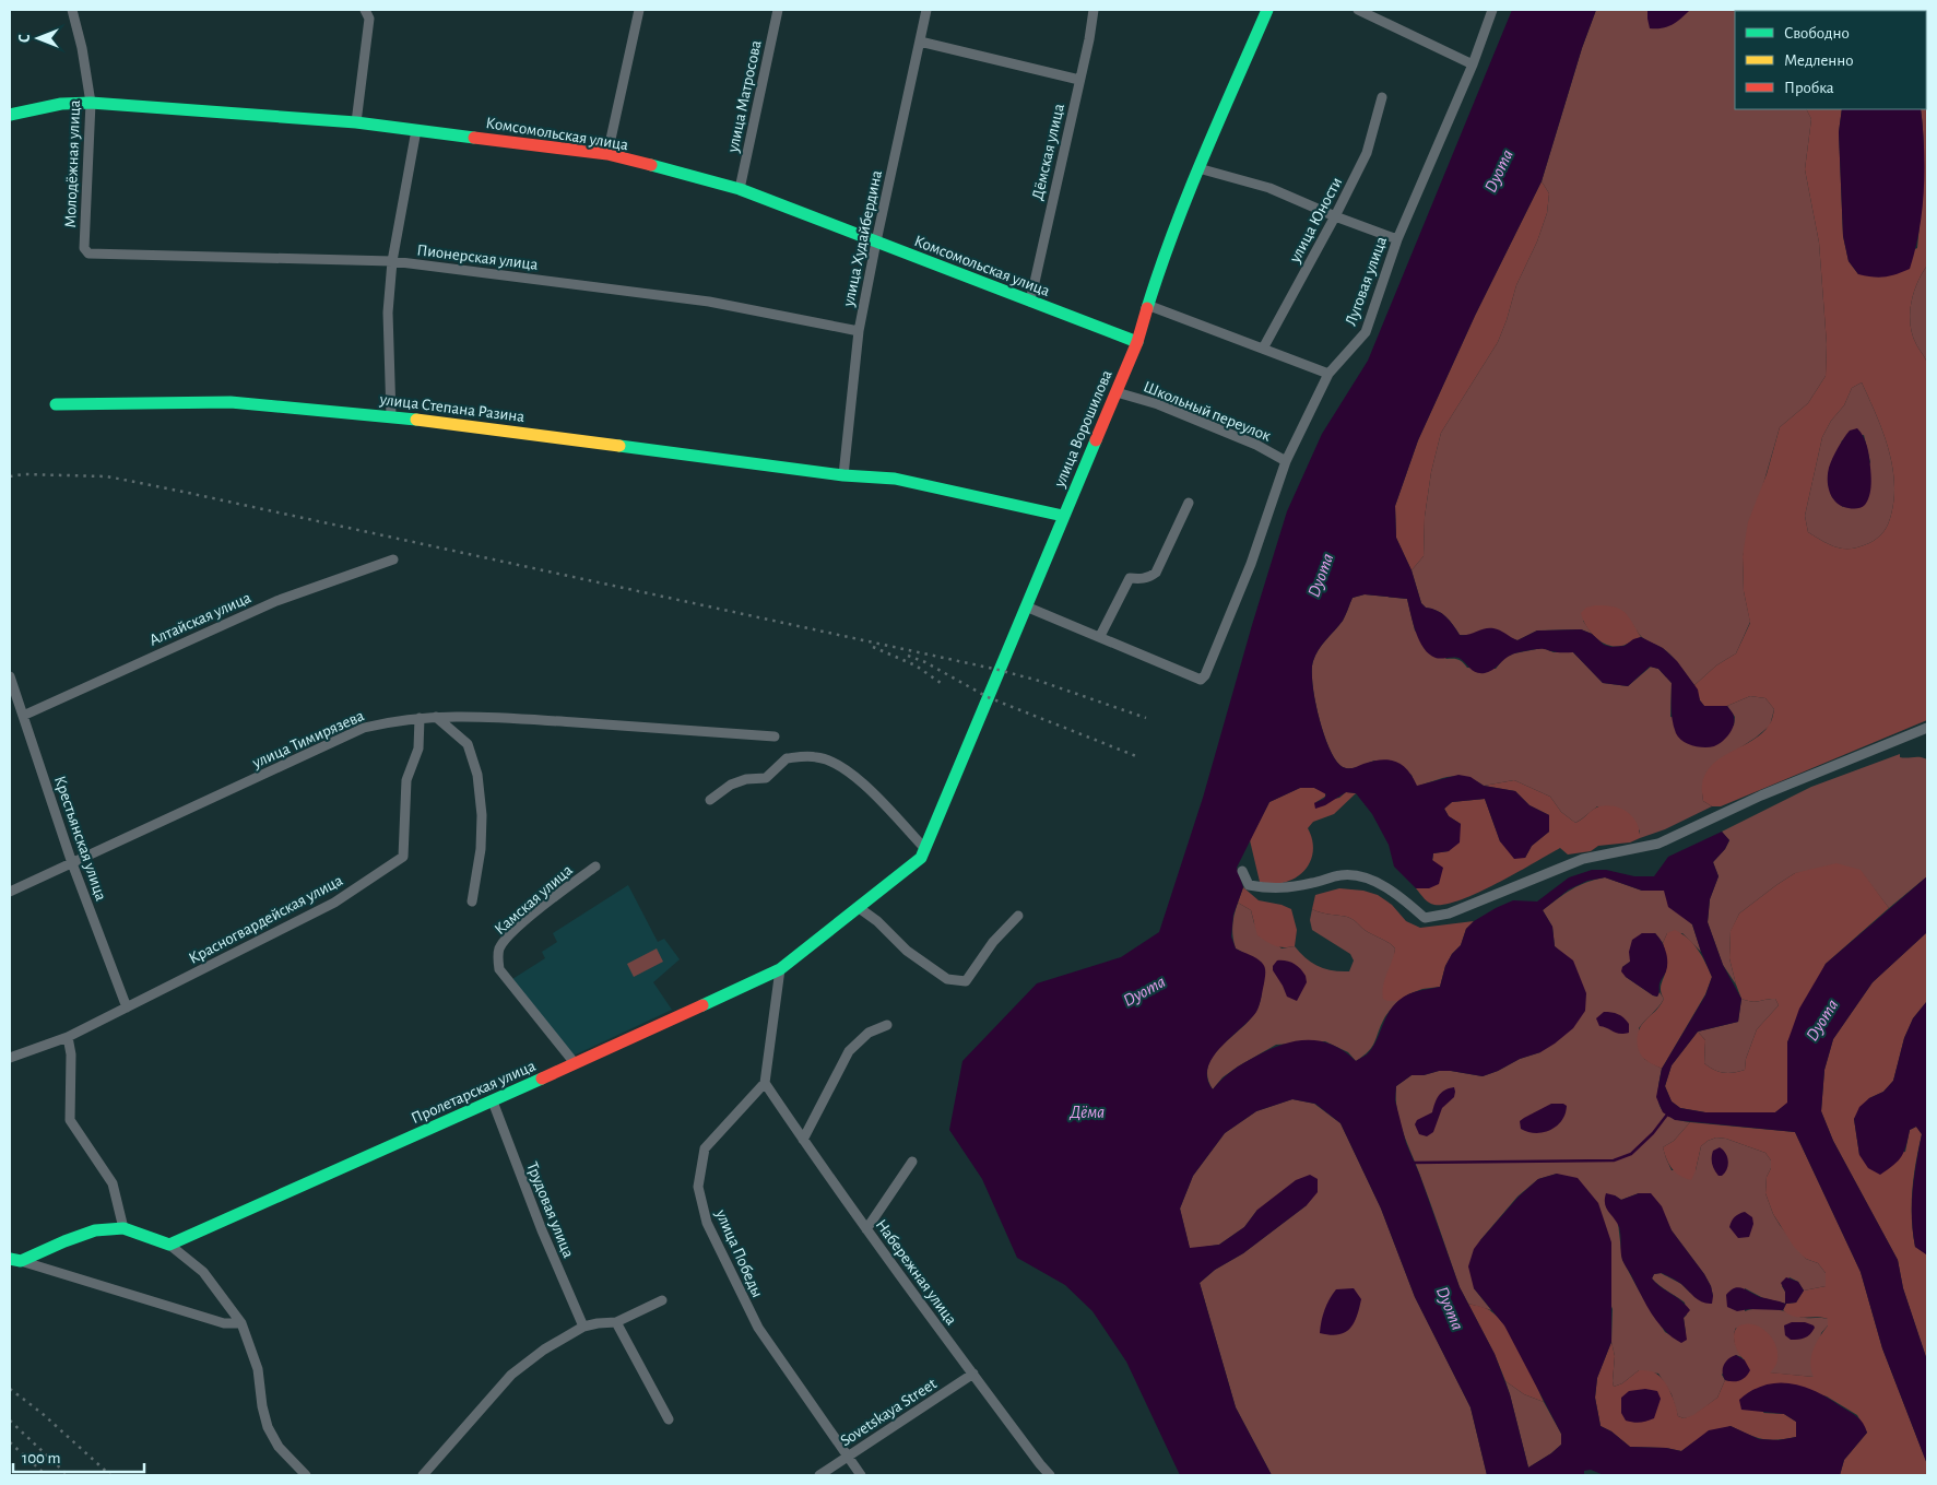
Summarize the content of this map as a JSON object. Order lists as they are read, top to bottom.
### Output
{
  "streets": {
    "street": [
      "улица Матросова",
      "Комсомольская улица",
      "Дёмская улица",
      "Молодёжная улица",
      "улица Юности",
      "улица Худайбердина",
      "Пионерская улица",
      "Луговая улица",
      "улица Степана Разина",
      "Школьный переулок",
      "улица Ворошилова",
      "Алтайская улица",
      "улица Тимирязева",
      "Крестьянская улица",
      "Камская улица",
      "Красногвардейская улица",
      "Пролетарская улица",
      "Трудовая улица",
      "улица Победы",
      "Набережная улица",
      "Sovetskaya Street"
    ]
  },
  "crossings": [
    ["улица Матросова", "Комсомольская улица"],
    ["Комсомольская улица", "Дёмская улица"],
    ["Комсомольская улица", "Молодёжная улица"],
    ["Комсомольская улица", "улица Худайбердина"],
    ["Комсомольская улица", "улица Ворошилова"],
    ["Молодёжная улица", "Пионерская улица"],
    ["улица Худайбердина", "Пионерская улица"],
    ["улица Худайбердина", "улица Степана Разина"],
    ["Луговая улица", "Школьный переулок"],
    ["улица Степана Разина", "улица Ворошилова"],
    ["Школьный переулок", "улица Ворошилова"],
    ["улица Ворошилова", "Пролетарская улица"],
    ["Алтайская улица", "Крестьянская улица"],
    ["улица Тимирязева", "Крестьянская улица"],
    ["улица Тимирязева", "Красногвардейская улица"],
    ["Крестьянская улица", "Красногвардейская улица"],
    ["Камская улица", "Пролетарская улица"],
    ["Пролетарская улица", "Трудовая улица"],
    ["улица Победы", "Набережная улица"],
    ["улица Победы", "Sovetskaya Street"],
    ["Набережная улица", "Sovetskaya Street"]
  ],
  "water": ["Dyoma", "Дёма"],
  "legend": ["Свободно", "Медленно", "Пробка"],
  "scale_bar": "100 m",
  "north": "left"
}
